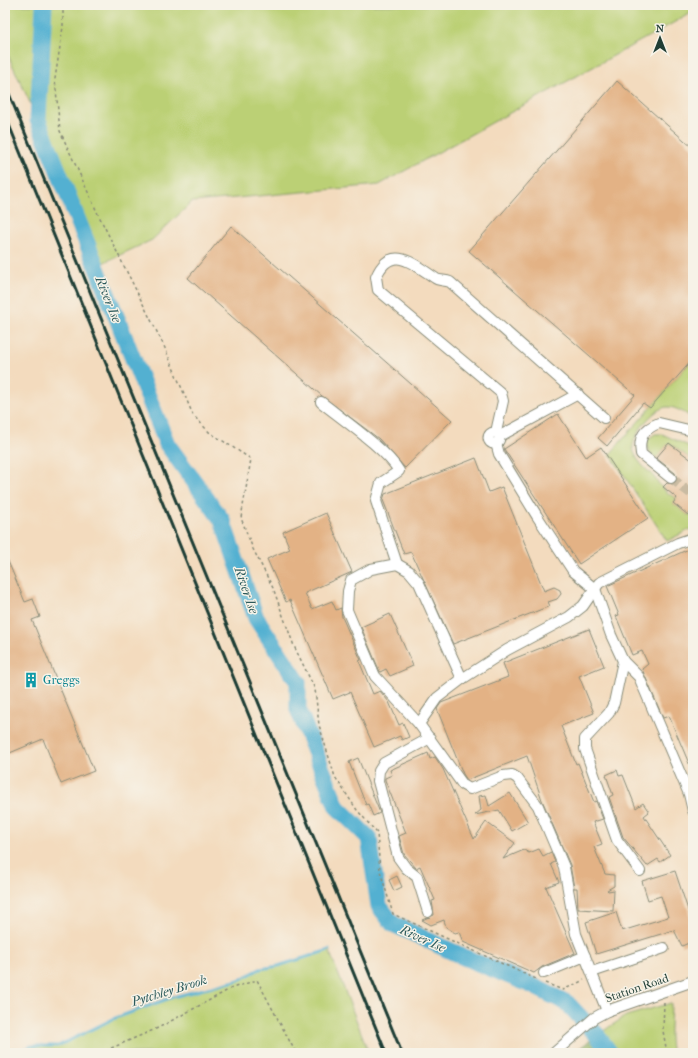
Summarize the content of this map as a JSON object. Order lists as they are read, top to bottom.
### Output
{
  "streets": {
    "street": ["Station Road"]
  },
  "water": ["River Ise", "Pytchley Brook"],
  "places": {
    "building": ["Greggs"]
  },
  "north": "top"
}
